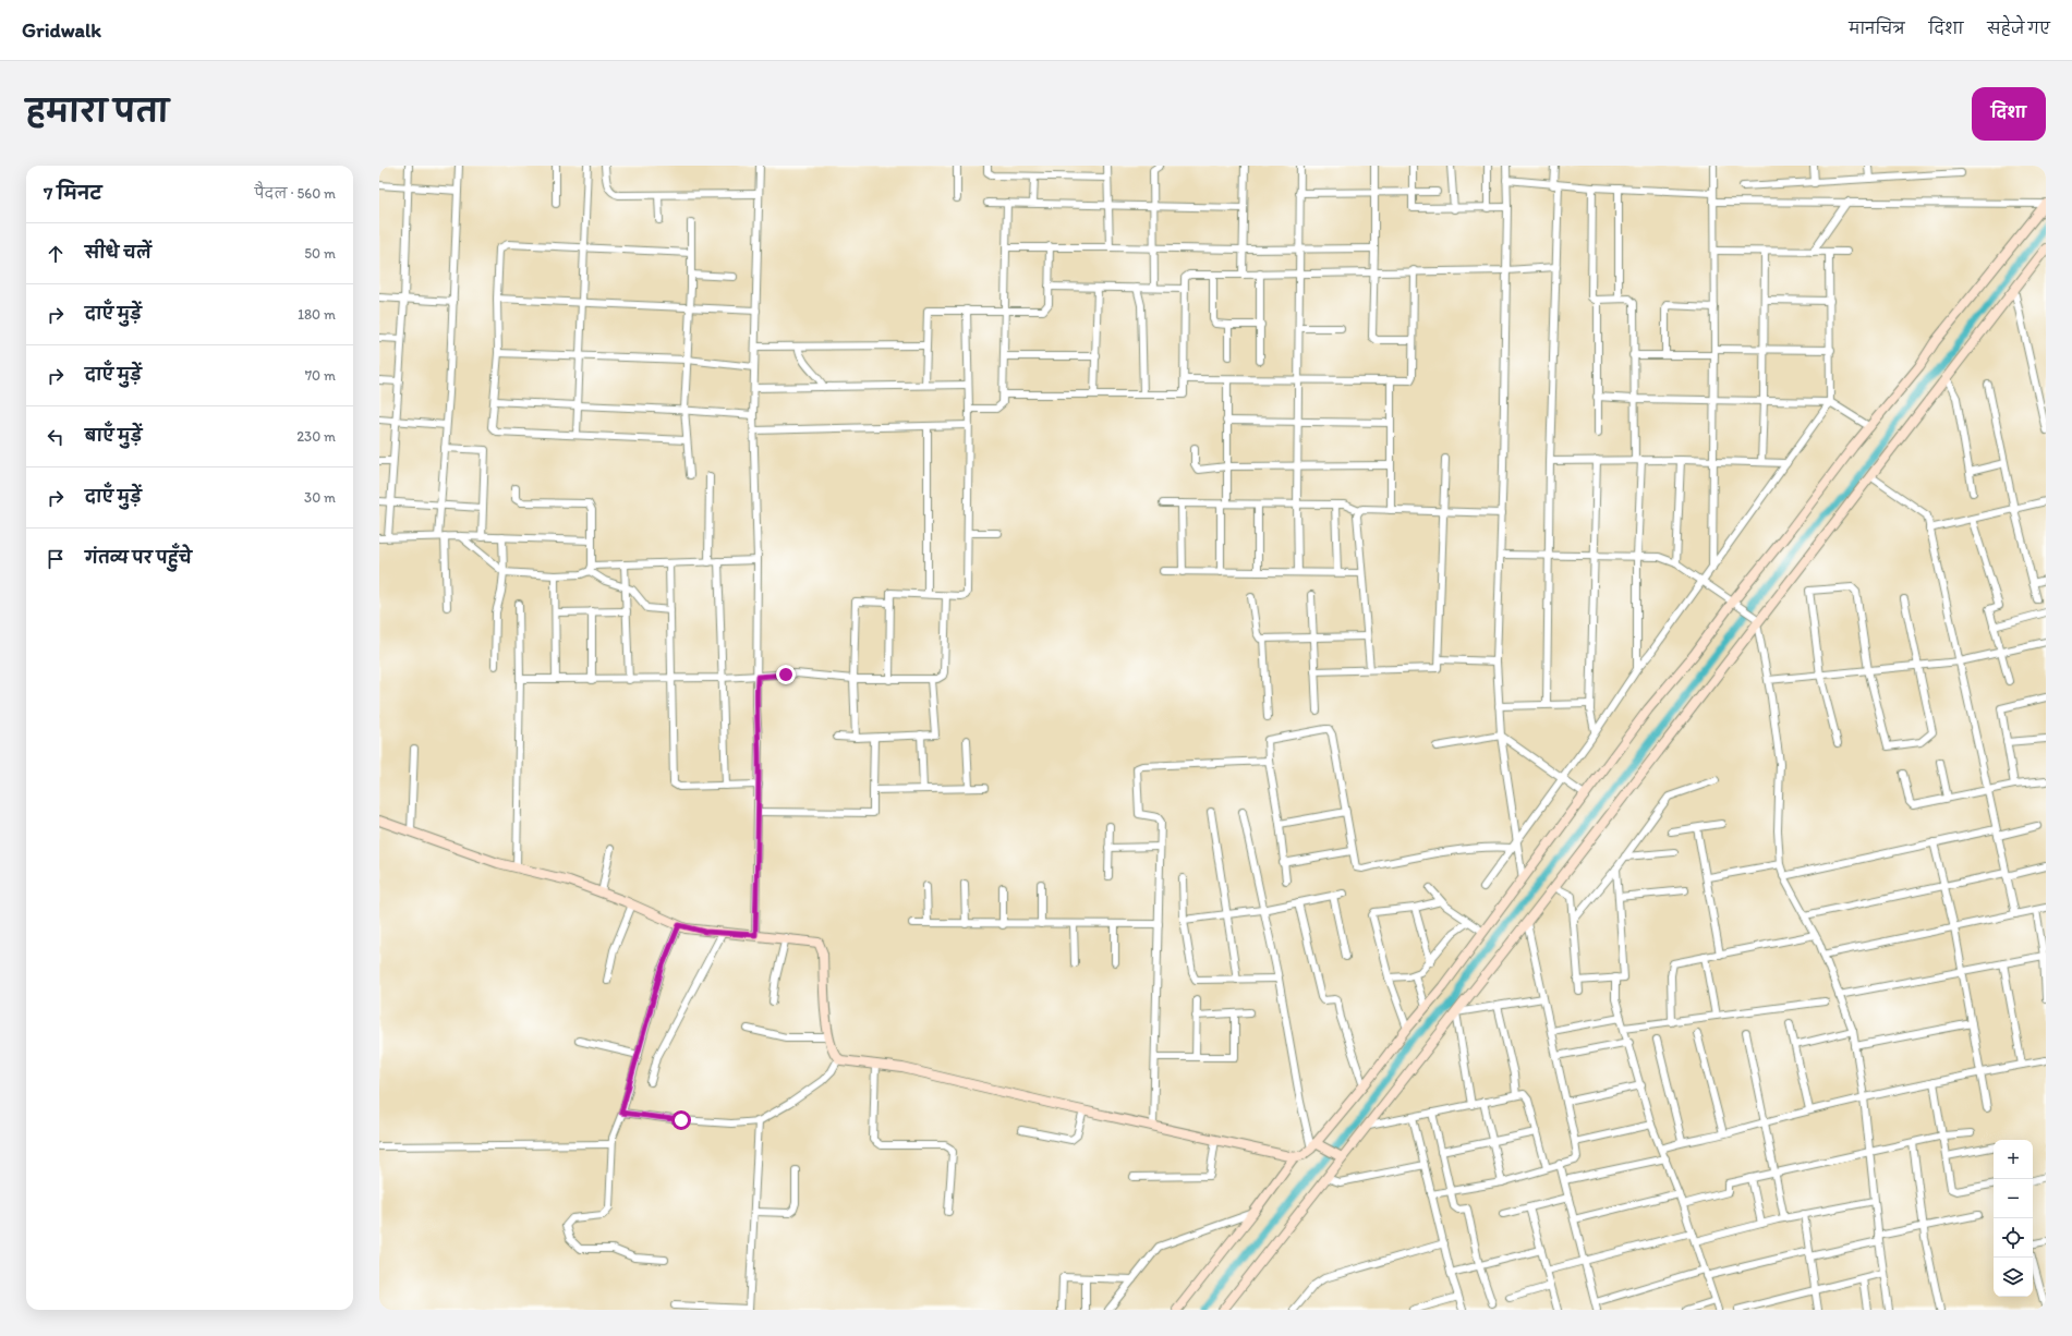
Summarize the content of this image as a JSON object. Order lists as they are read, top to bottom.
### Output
{
  "page": {
    "header": "Gridwalk",
    "nav": ["मानचित्र", "दिशा", "सहेजे गए"],
    "title": "हमारा पता",
    "buttons": "दिशा",
    "heading": ["7 मिनट", "पैदल · 560 m"],
    "list": [
      ["सीधे चलें", "50 m"],
      ["दाएँ मुड़ें", "180 m"],
      ["दाएँ मुड़ें", "70 m"],
      ["बाएँ मुड़ें", "230 m"],
      ["दाएँ मुड़ें", "30 m"],
      "गंतव्य पर पहुँचे"
    ],
    "map_buttons": ["+", "−"]
  }
}
